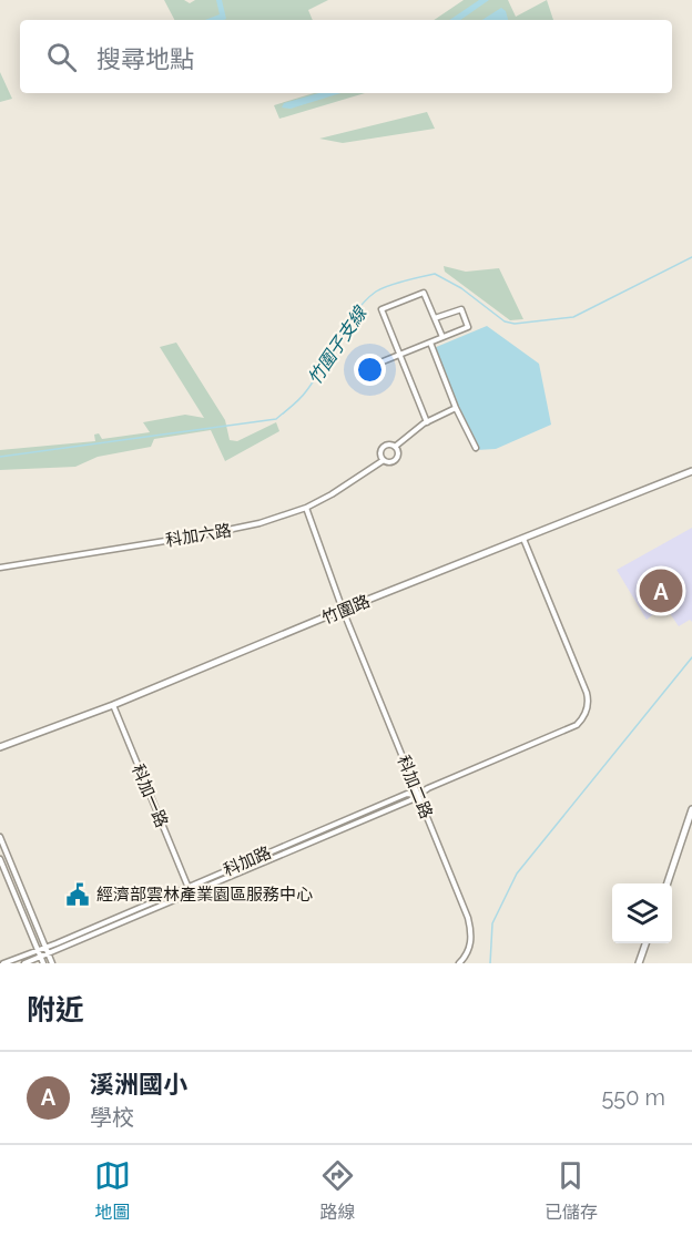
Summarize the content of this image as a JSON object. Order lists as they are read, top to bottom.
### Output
{
  "streets": {
    "street": [
      "科加六路",
      "竹圍路",
      "科加二路",
      "科加一路",
      "科加路"
    ]
  },
  "crossings": [
    ["科加六路", "科加二路"],
    ["竹圍路", "科加二路"],
    ["竹圍路", "科加一路"],
    ["竹圍路", "科加路"],
    ["科加二路", "科加路"],
    ["科加一路", "科加路"]
  ],
  "water": ["竹圍子支線"],
  "places": {
    "public building": ["經濟部雲林產業園區服務中心"]
  },
  "page": {
    "search": "搜尋地點",
    "pins": "A",
    "heading": "附近",
    "list": [
      {
        "mark": "A",
        "name": "溪洲國小",
        "note": "學校",
        "value": "550 m"
      }
    ],
    "nav": ["地圖", "路線", "已儲存"]
  }
}
